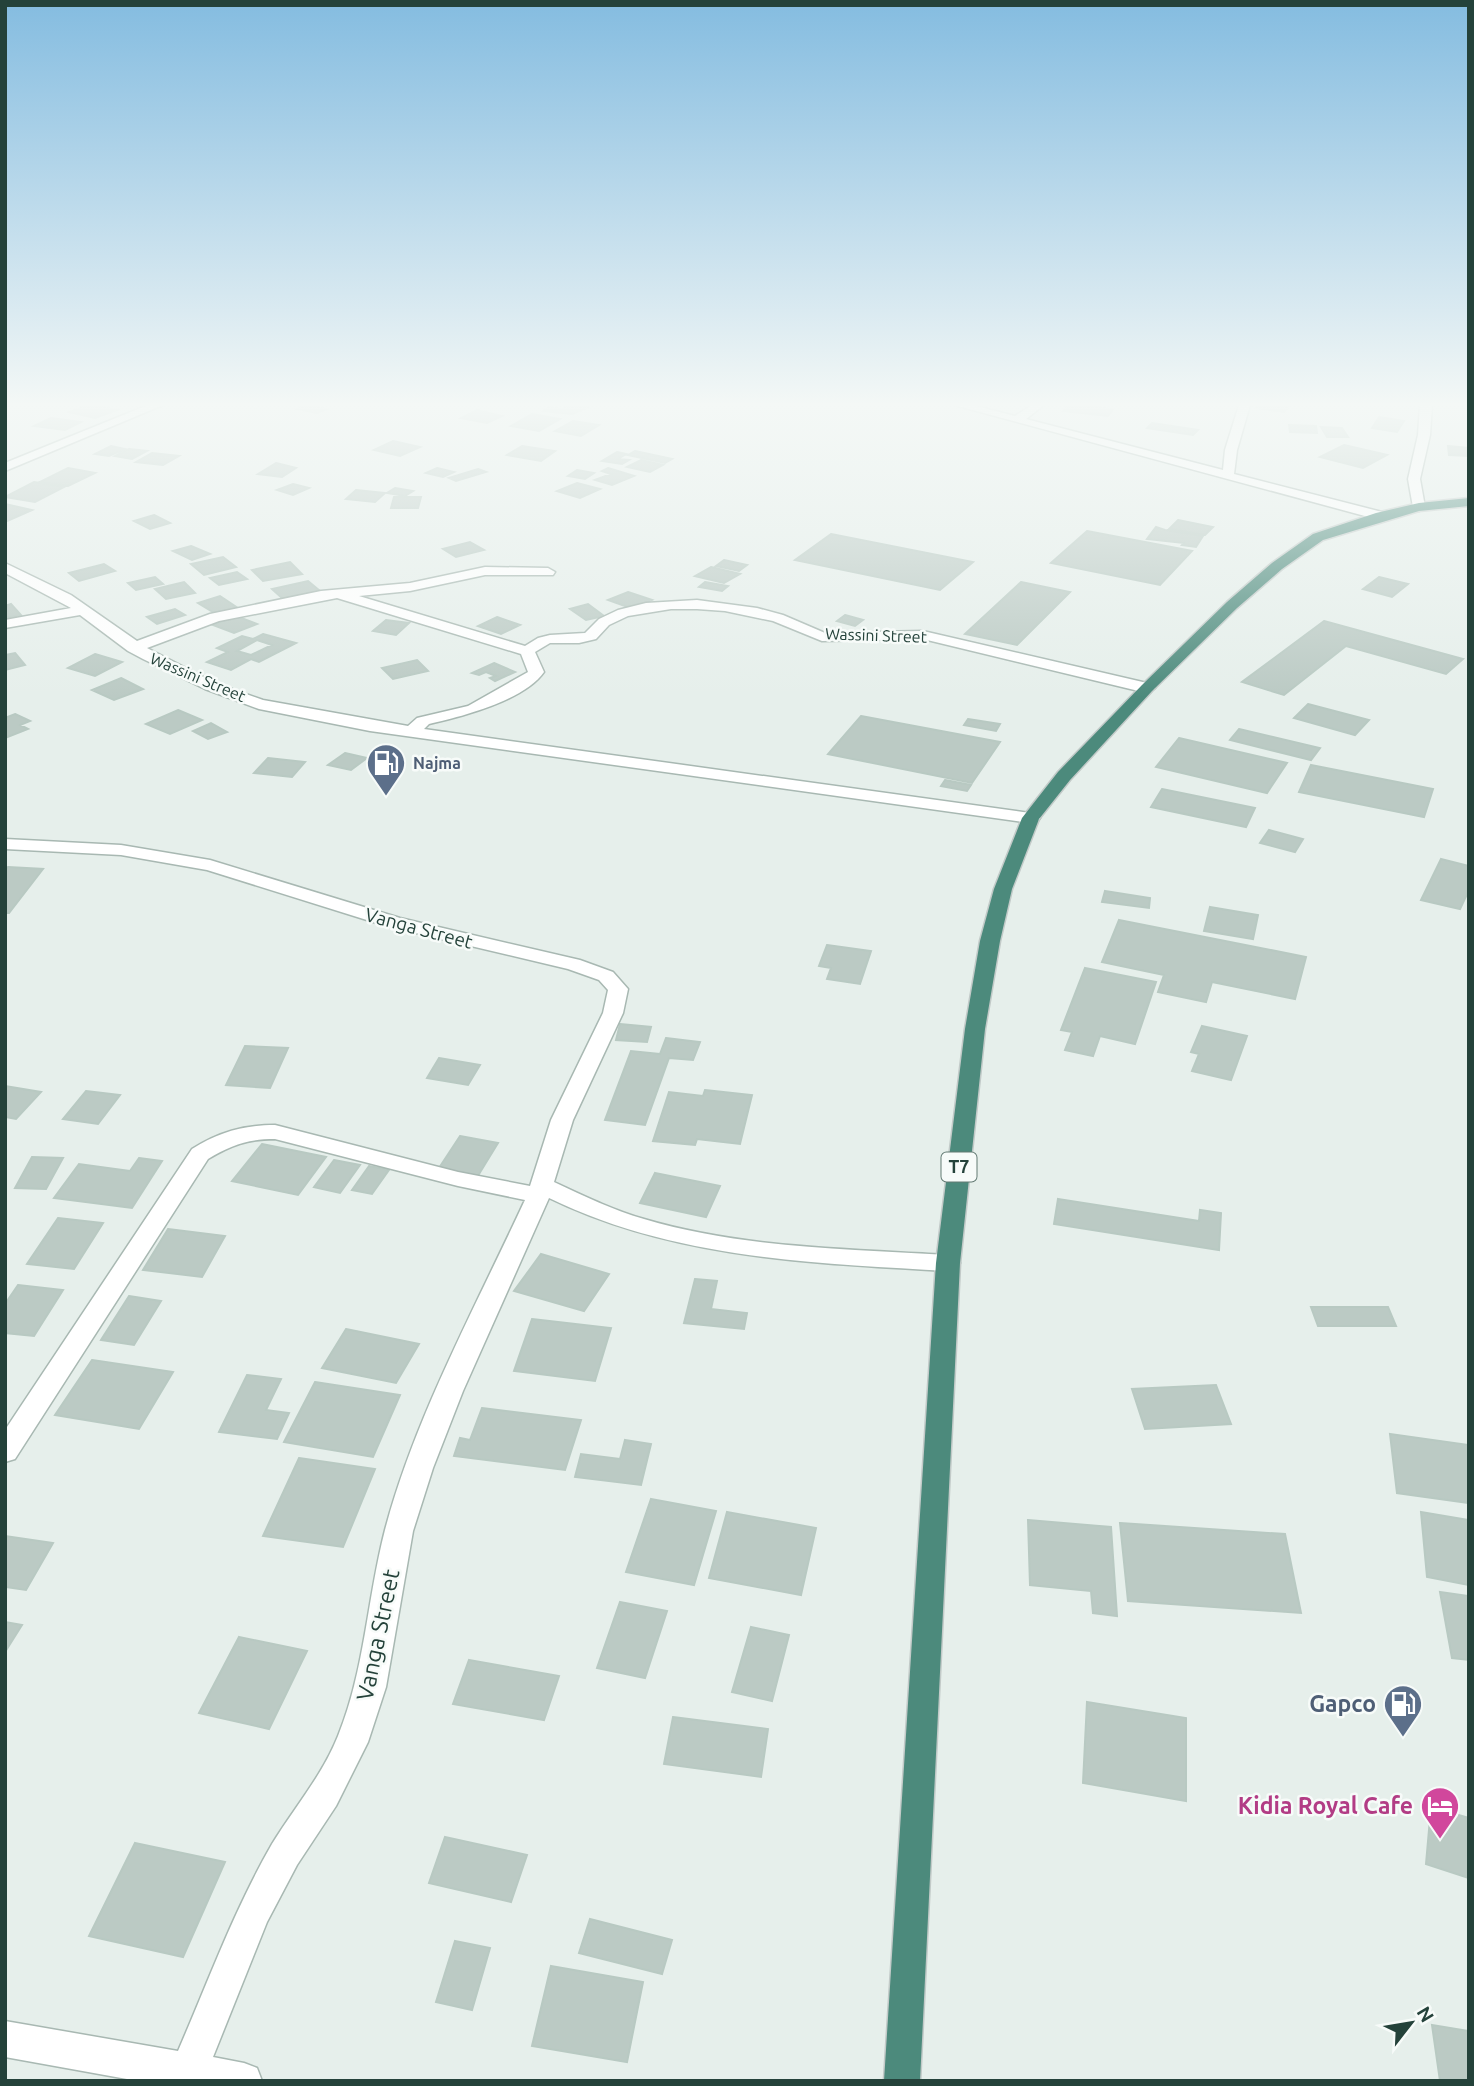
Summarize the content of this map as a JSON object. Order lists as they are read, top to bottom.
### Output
{
  "streets": {
    "highway": ["T7"],
    "street": ["Wassini Street", "Vanga Street"]
  },
  "crossings": [
    ["Wassini Street", "T7"]
  ],
  "places": {
    "fuel station": ["Najma", "Gapco"],
    "hotel": ["Kidia Royal Cafe"]
  },
  "north": "top right"
}
